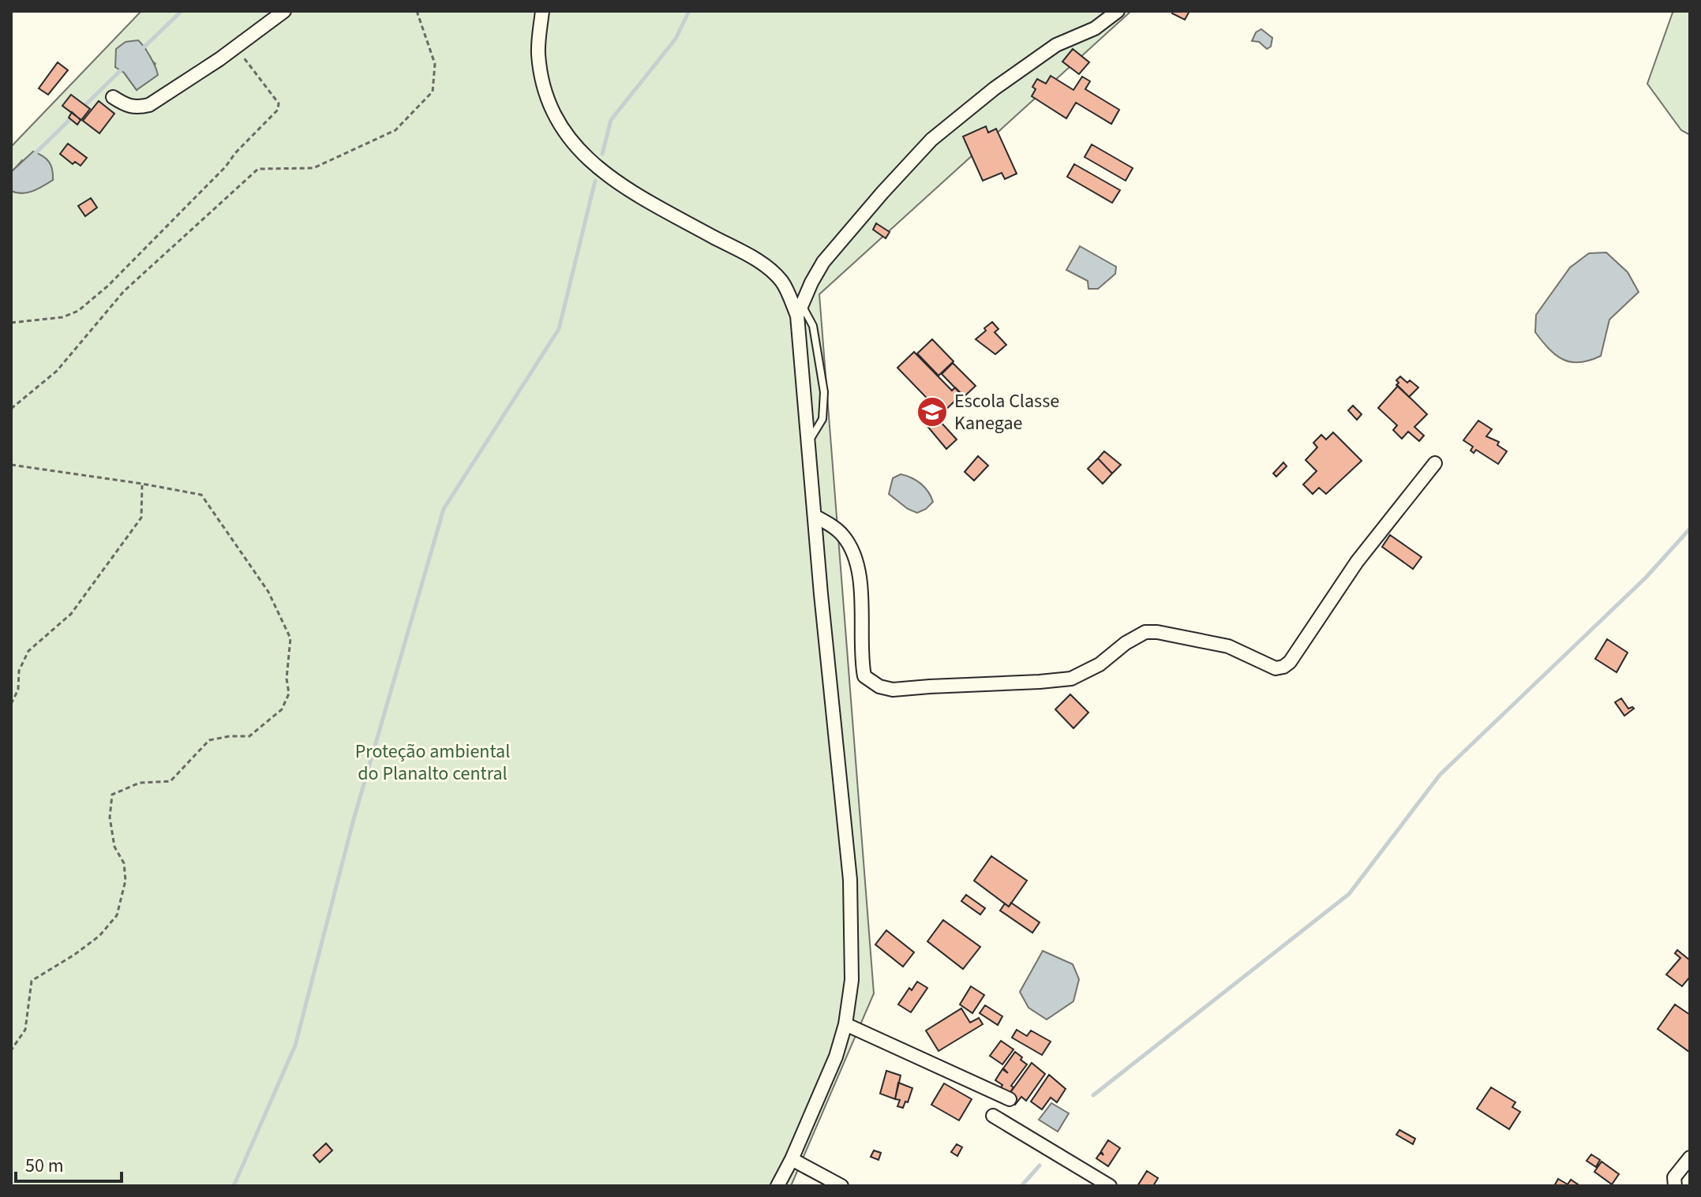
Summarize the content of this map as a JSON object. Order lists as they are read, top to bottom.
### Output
{
  "parks": ["Proteção ambiental do Planalto central"],
  "places": {
    "school or university": ["Escola Classe Kanegae"]
  },
  "scale_bar": "50 m"
}
